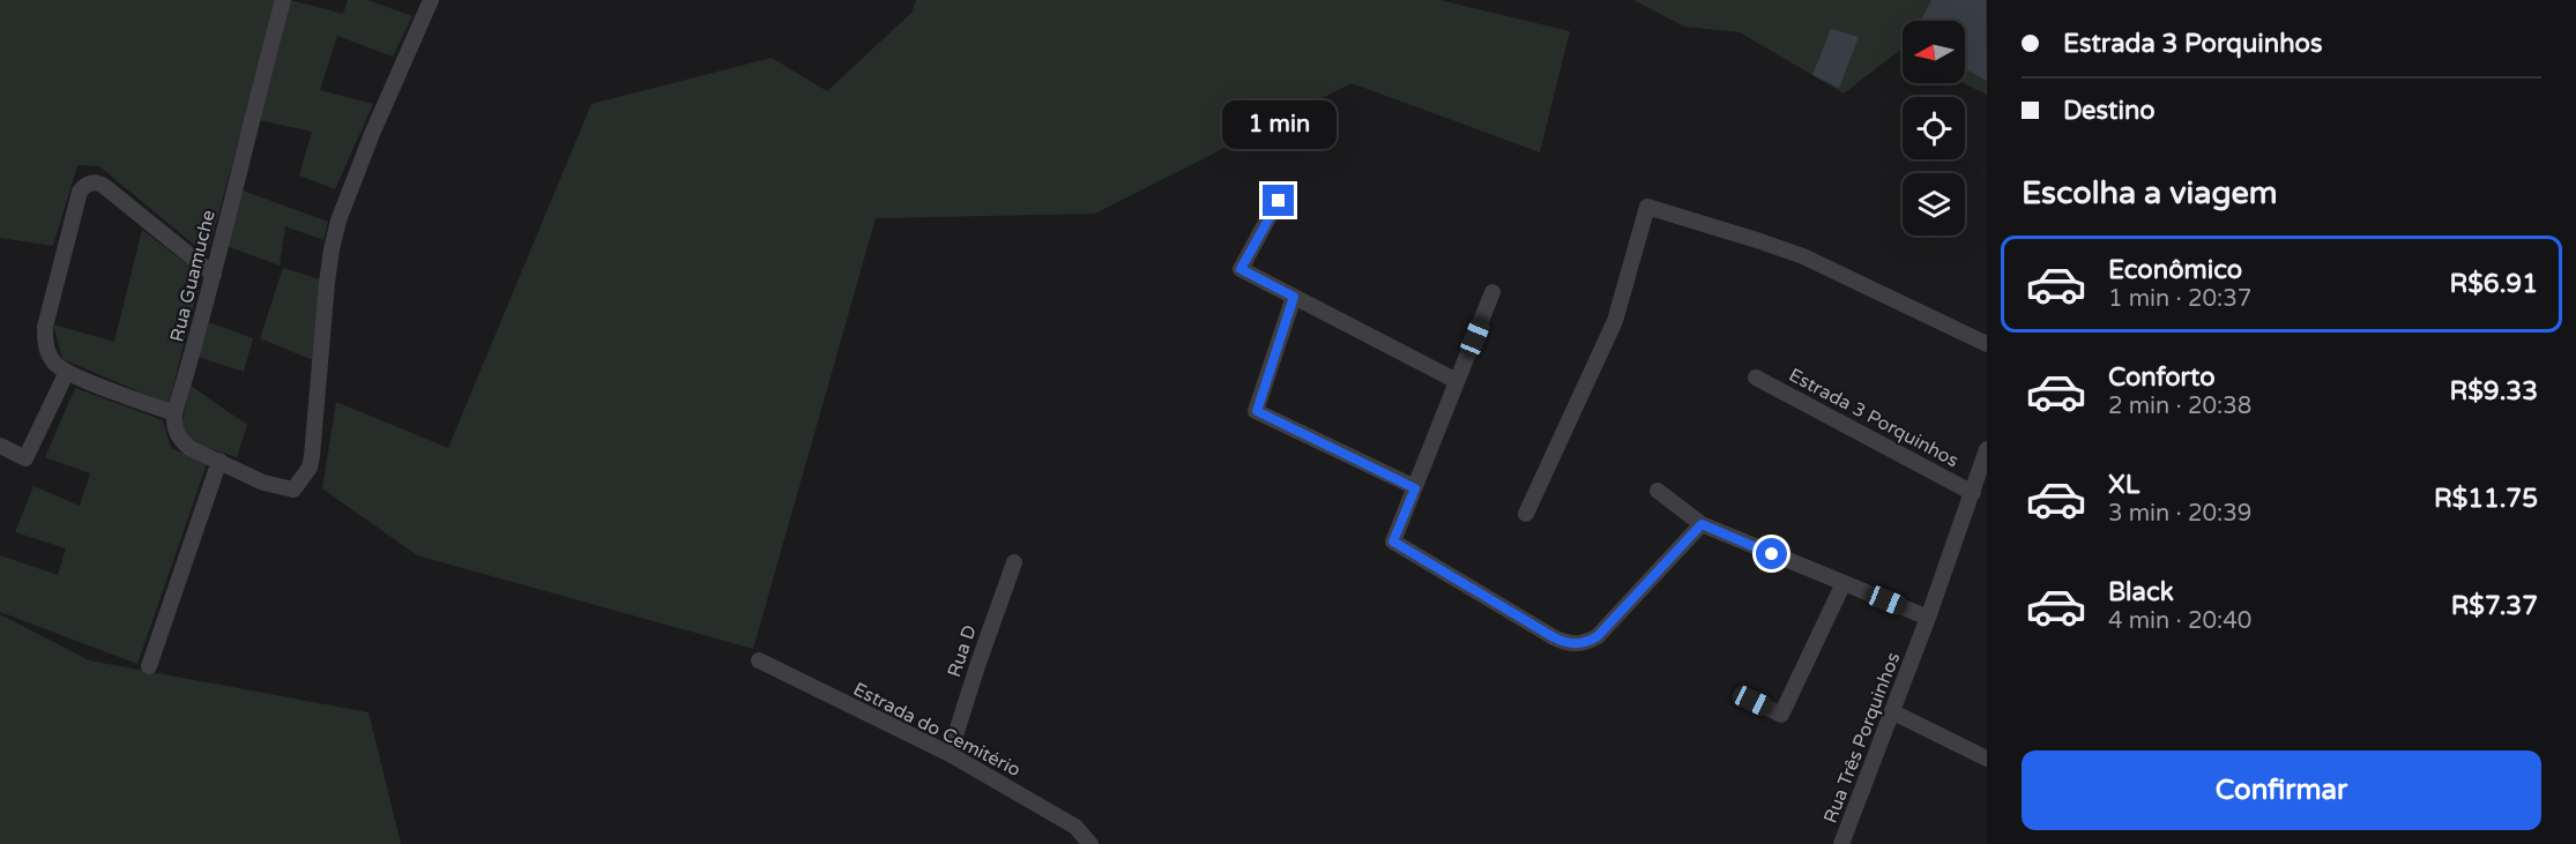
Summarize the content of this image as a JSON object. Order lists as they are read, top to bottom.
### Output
{
  "streets": {
    "street": [
      "Rua Guamuche",
      "Estrada 3 Porquinhos",
      "Rua D",
      "Estrada do Cemitério",
      "Rua Três Porquinhos"
    ]
  },
  "crossings": [
    ["Estrada 3 Porquinhos", "Rua Três Porquinhos"],
    ["Rua D", "Estrada do Cemitério"]
  ],
  "north": "left",
  "page": {
    "banner": ["Estrada 3 Porquinhos", "Destino"],
    "bubble": "1 min",
    "heading": "Escolha a viagem",
    "list": [
      {
        "name": "Econômico",
        "note": "1 min · 20:37",
        "value": "R$6.91"
      },
      {
        "name": "Conforto",
        "note": "2 min · 20:38",
        "value": "R$9.33"
      },
      {
        "name": "XL",
        "note": "3 min · 20:39",
        "value": "R$11.75"
      },
      {
        "name": "Black",
        "note": "4 min · 20:40",
        "value": "R$7.37"
      }
    ],
    "buttons": "Confirmar"
  }
}
